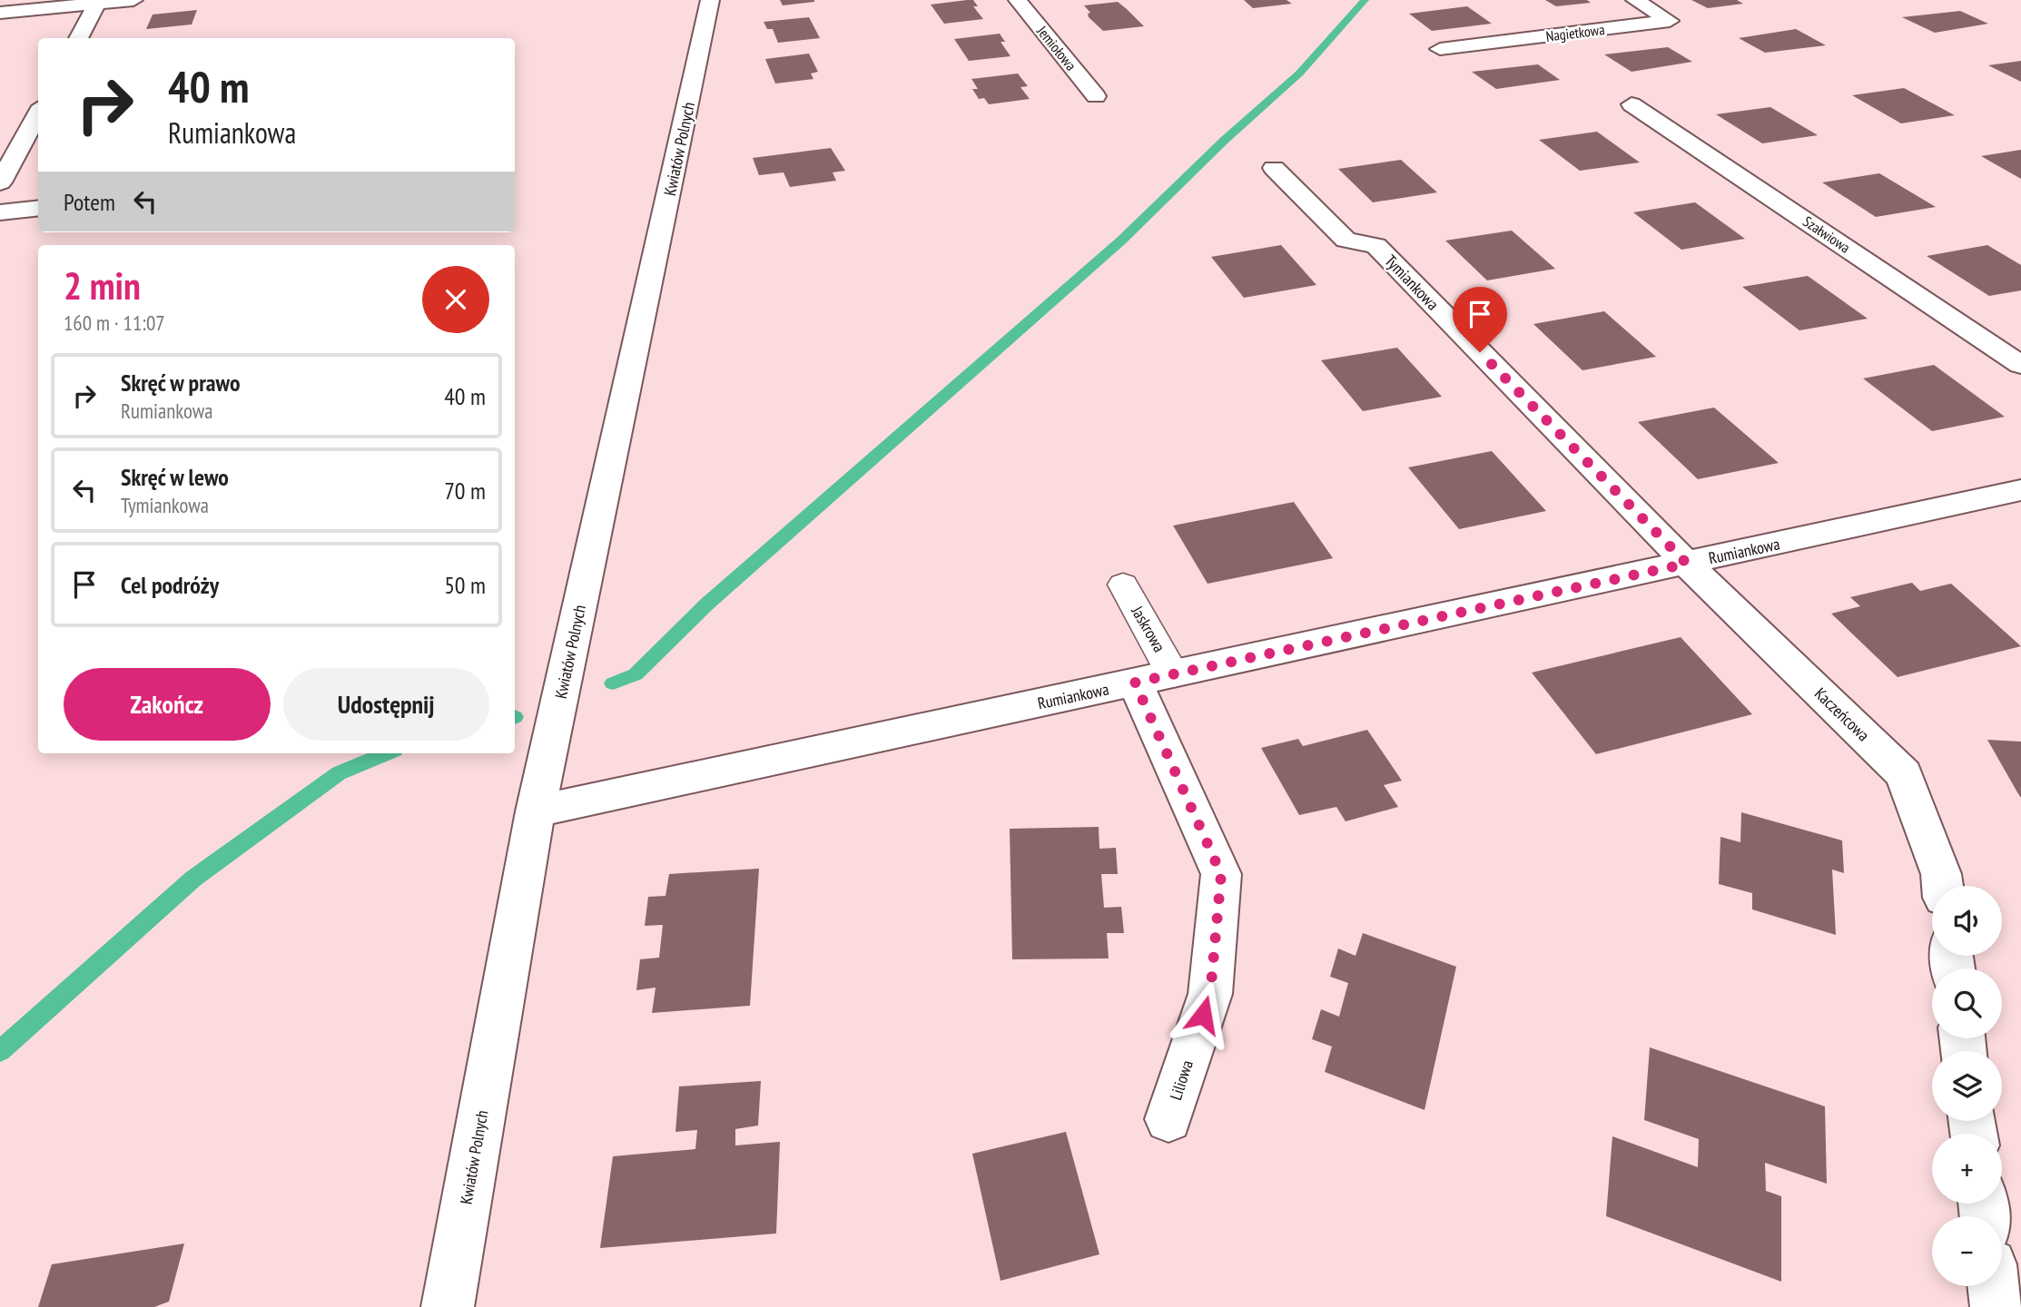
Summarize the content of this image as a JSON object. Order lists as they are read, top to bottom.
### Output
{
  "streets": {
    "street": [
      "Nagietkowa",
      "Jemiołowa",
      "Kwiatów Polnych",
      "Szałwiowa",
      "Tymiankowa",
      "Rumiankowa",
      "Kaczeńcowa",
      "Liliowa"
    ],
    "lane": ["Jaskrowa"]
  },
  "crossings": [
    ["Kwiatów Polnych", "Rumiankowa"],
    ["Tymiankowa", "Rumiankowa"],
    ["Tymiankowa", "Kaczeńcowa"],
    ["Rumiankowa", "Jaskrowa"],
    ["Rumiankowa", "Kaczeńcowa"],
    ["Rumiankowa", "Liliowa"]
  ],
  "page": {
    "turn": ["40 m", "Rumiankowa"],
    "then": "Potem",
    "heading": ["2 min", "160 m · 11:07"],
    "list": [
      {
        "name": "Skręć w prawo",
        "note": "Rumiankowa",
        "value": "40 m"
      },
      {
        "name": "Skręć w lewo",
        "note": "Tymiankowa",
        "value": "70 m"
      },
      {
        "name": "Cel podróży",
        "value": "50 m"
      }
    ],
    "buttons": ["Zakończ", "Udostępnij"],
    "map_buttons": ["+", "−"]
  }
}
